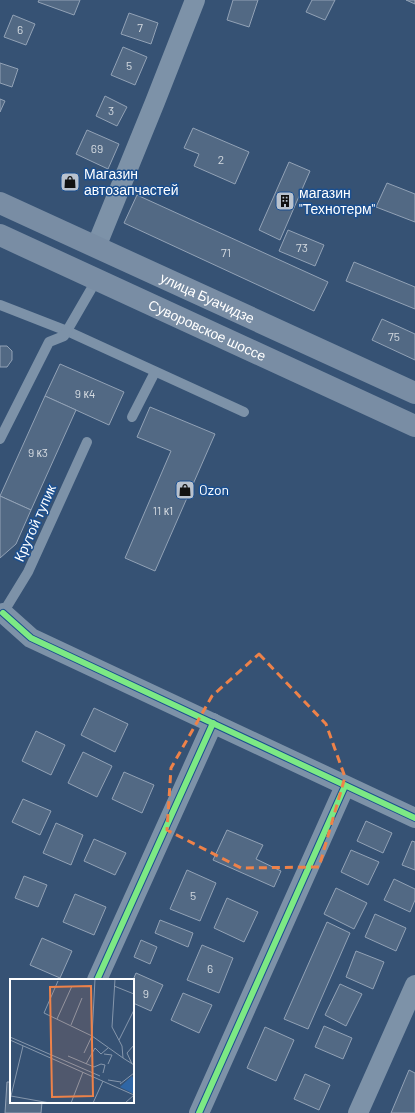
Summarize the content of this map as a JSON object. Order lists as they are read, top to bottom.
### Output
{
  "streets": {
    "main road": ["улица Буачидзе", "Суворовское шоссе"],
    "lane": ["Крутой тупик"]
  },
  "places": {
    "shop": ["Магазин автозапчастей", "Ozon"],
    "building": ["магазин \"Технотерм\""]
  },
  "house_numbers": [
    "7",
    "6",
    "5",
    "3",
    "69",
    "2",
    "73",
    "71",
    "75",
    "9 к4",
    "9 к3",
    "11 к1",
    "5",
    "6",
    "9"
  ]
}
